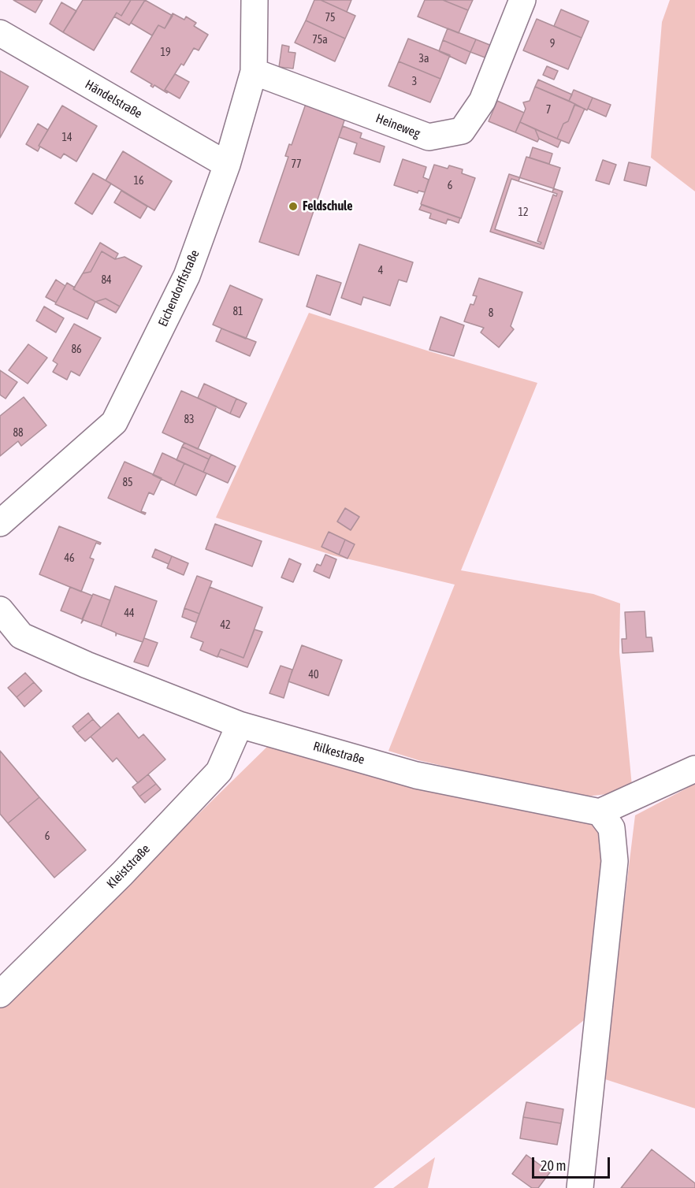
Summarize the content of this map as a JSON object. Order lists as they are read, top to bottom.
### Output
{
  "streets": {
    "street": [
      "Händelstraße",
      "Heineweg",
      "Eichendorffstraße",
      "Rilkestraße",
      "Kleiststraße"
    ]
  },
  "crossings": [
    ["Händelstraße", "Eichendorffstraße"],
    ["Heineweg", "Eichendorffstraße"],
    ["Rilkestraße", "Kleiststraße"]
  ],
  "places": ["Feldschule"],
  "house_numbers": [
    "75",
    "75a",
    "9",
    "19",
    "3a",
    "3",
    "7",
    "14",
    "77",
    "16",
    "6",
    "12",
    "4",
    "84",
    "81",
    "8",
    "86",
    "83",
    "88",
    "85",
    "46",
    "44",
    "42",
    "40",
    "6"
  ],
  "scale_bar": "20 m"
}
